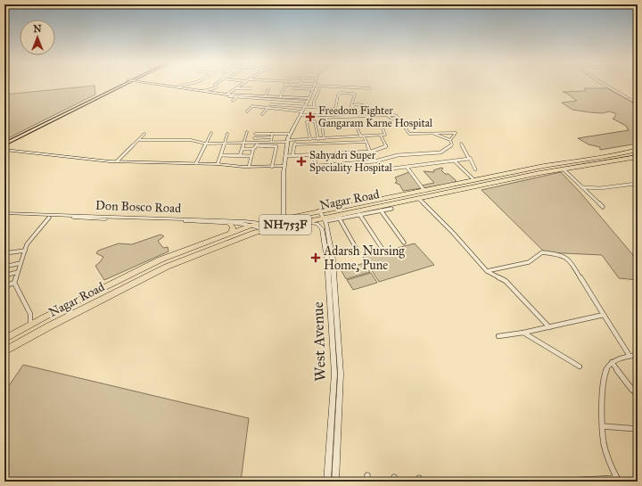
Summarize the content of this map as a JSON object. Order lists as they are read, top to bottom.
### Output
{
  "streets": {
    "highway": ["Nagar Road", "NH753F"],
    "main road": ["Don Bosco Road", "West Avenue"]
  },
  "crossings": [
    ["Nagar Road", "Don Bosco Road"],
    ["Nagar Road", "West Avenue"]
  ],
  "places": {
    "health": ["Freedom Fighter Gangaram Karne Hospital", "Sahyadri Super Speciality Hospital", "Adarsh Nursing Home, Pune"]
  },
  "north": "top"
}
